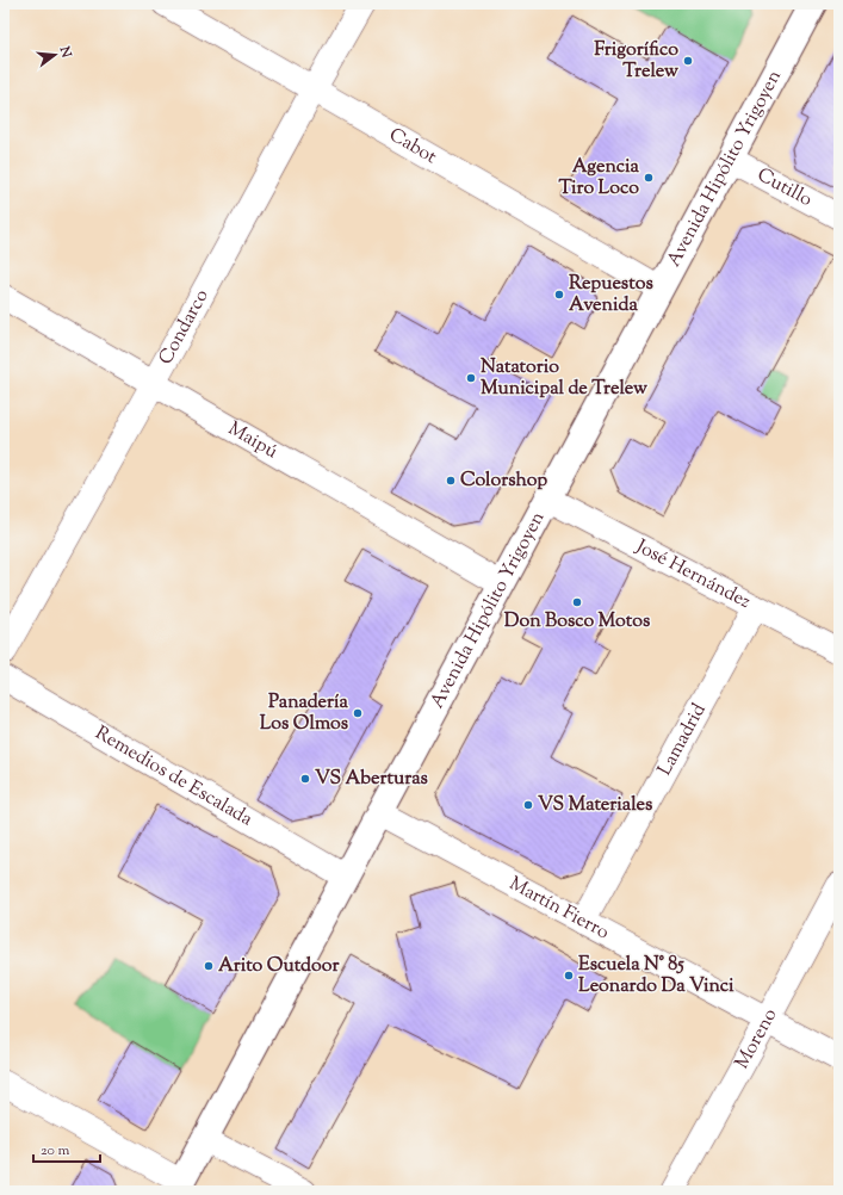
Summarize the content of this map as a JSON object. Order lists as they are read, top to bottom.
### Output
{
  "streets": {
    "main road": ["Avenida Hipólito Yrigoyen"],
    "street": [
      "Cabot",
      "Cutillo",
      "Condarco",
      "Maipú",
      "José Hernández",
      "Lamadrid",
      "Remedios de Escalada",
      "Martín Fierro",
      "Moreno"
    ]
  },
  "crossings": [
    ["Cabot", "Avenida Hipólito Yrigoyen"],
    ["Cabot", "Condarco"],
    ["Avenida Hipólito Yrigoyen", "Cutillo"],
    ["Avenida Hipólito Yrigoyen", "Maipú"],
    ["Avenida Hipólito Yrigoyen", "José Hernández"],
    ["Avenida Hipólito Yrigoyen", "Remedios de Escalada"],
    ["Avenida Hipólito Yrigoyen", "Martín Fierro"],
    ["Condarco", "Maipú"],
    ["José Hernández", "Lamadrid"],
    ["Lamadrid", "Martín Fierro"],
    ["Martín Fierro", "Moreno"]
  ],
  "places": [
    "Frigorífico Trelew",
    "Agencia Tiro Loco",
    "Repuestos Avenida",
    "Natatorio Municipal de Trelew",
    "Colorshop",
    "Don Bosco Motos",
    "Panadería Los Olmos",
    "VS Aberturas",
    "VS Materiales",
    "Arito Outdoor",
    "Escuela N° 85 Leonardo Da Vinci"
  ],
  "scale_bar": "20 m",
  "north": "right"
}
